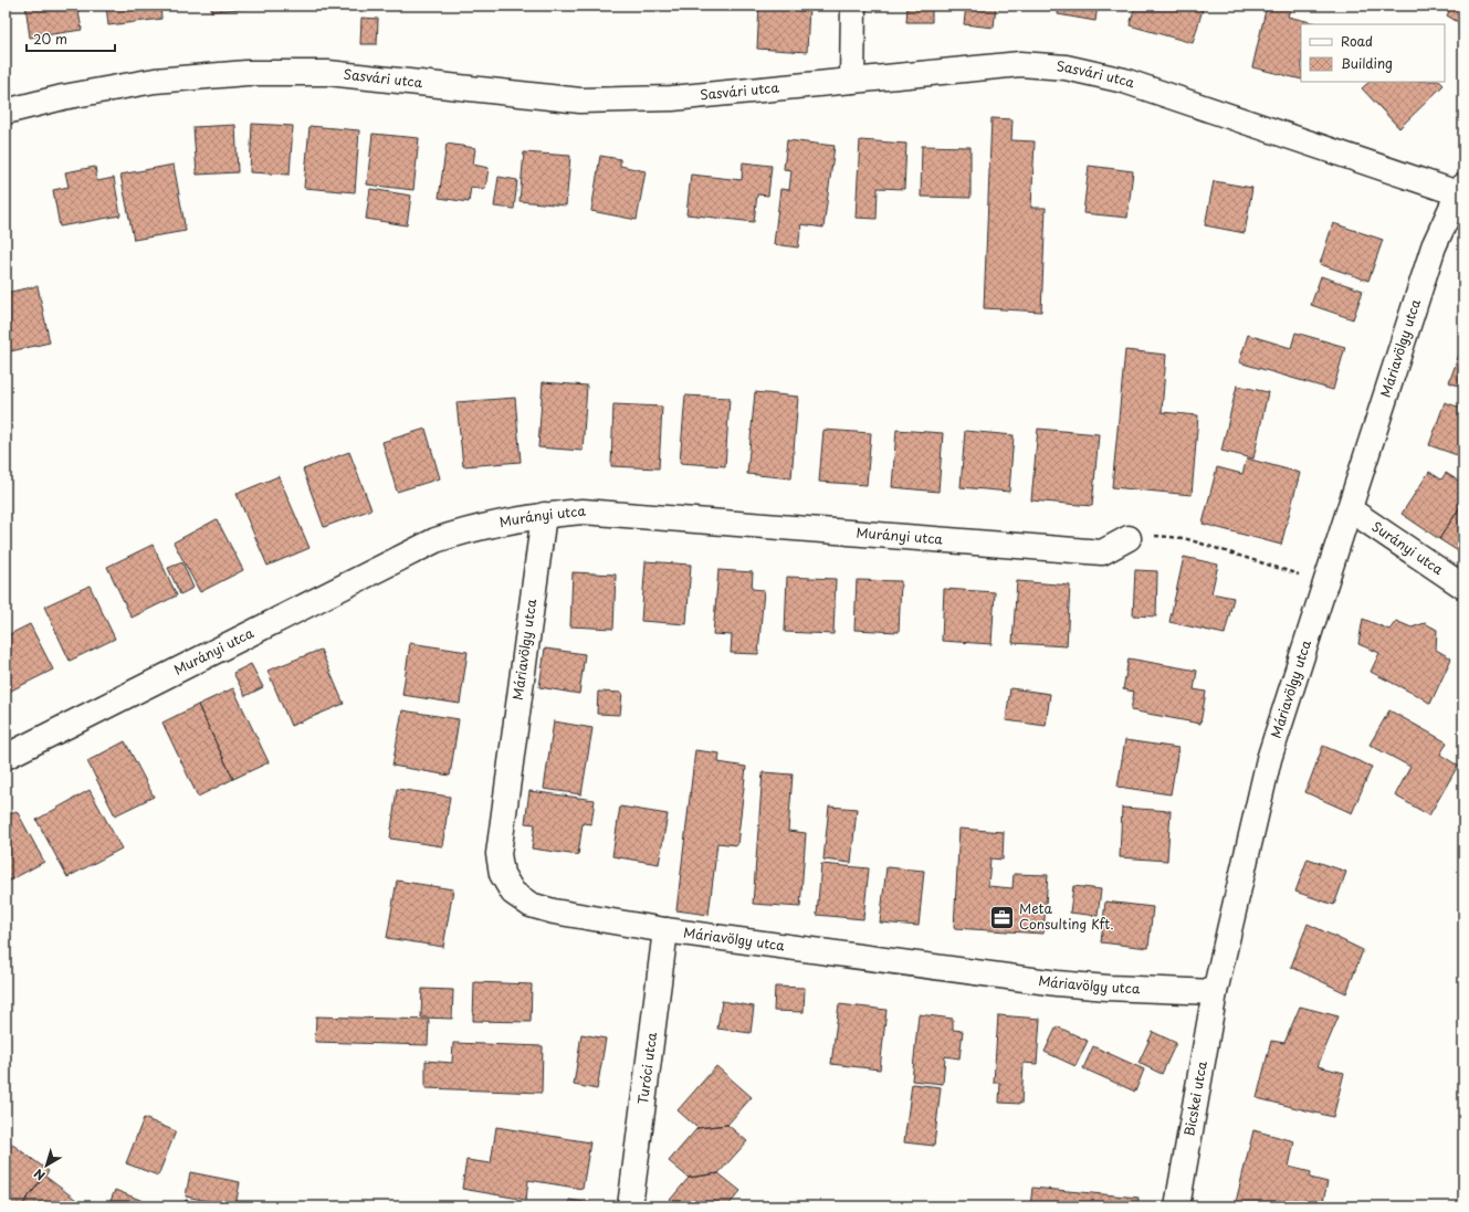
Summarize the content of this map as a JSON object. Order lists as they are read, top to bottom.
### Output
{
  "streets": {
    "street": [
      "Sasvári utca",
      "Máriavölgy utca",
      "Murányi utca",
      "Surányi utca",
      "Turóci utca",
      "Bicskei utca"
    ]
  },
  "crossings": [
    ["Sasvári utca", "Máriavölgy utca"],
    ["Máriavölgy utca", "Murányi utca"],
    ["Máriavölgy utca", "Surányi utca"],
    ["Máriavölgy utca", "Turóci utca"],
    ["Máriavölgy utca", "Bicskei utca"]
  ],
  "places": {
    "office": ["Meta Consulting Kft."]
  },
  "legend": ["Road", "Building"],
  "scale_bar": "20 m",
  "north": "bottom left"
}
